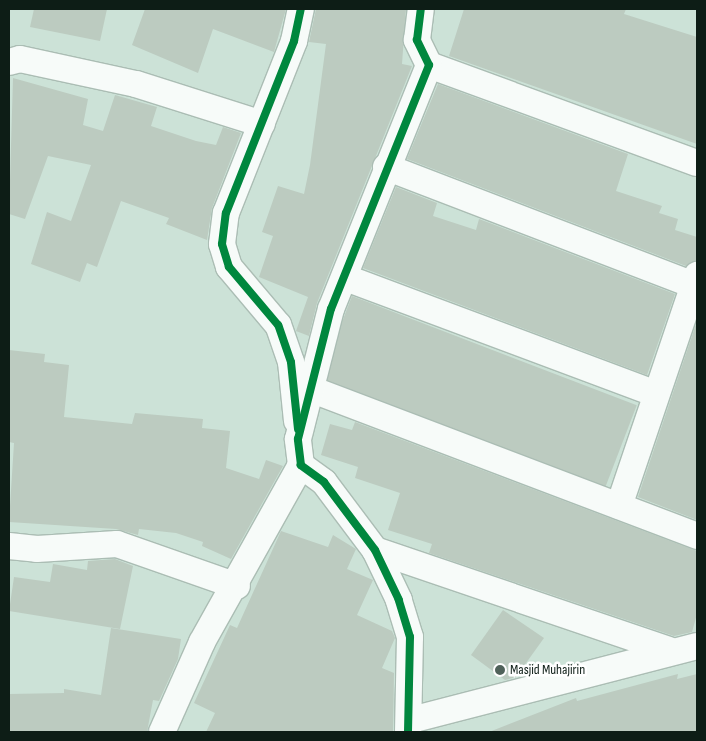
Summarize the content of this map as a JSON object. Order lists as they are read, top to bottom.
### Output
{
  "places": ["Masjid Muhajirin"]
}
